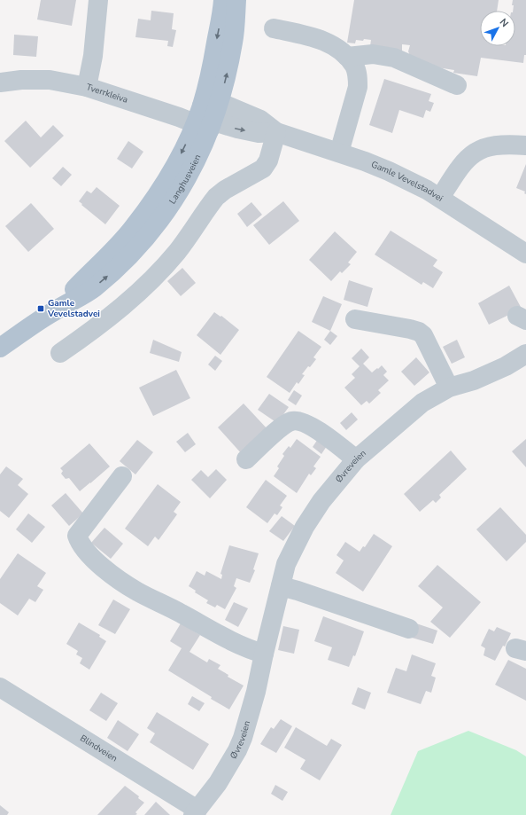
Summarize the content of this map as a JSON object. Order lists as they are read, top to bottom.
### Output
{
  "streets": {
    "main road": ["Langhusveien"],
    "street": [
      "Tverrkleiva",
      "Gamle Vevelstadvei",
      "Øvreveien",
      "Blindveien"
    ]
  },
  "crossings": [
    ["Tverrkleiva", "Langhusveien"],
    ["Tverrkleiva", "Gamle Vevelstadvei"],
    ["Langhusveien", "Gamle Vevelstadvei"],
    ["Øvreveien", "Blindveien"]
  ],
  "places": {
    "transit": ["Gamle Vevelstadvei"]
  },
  "north": "top right"
}
